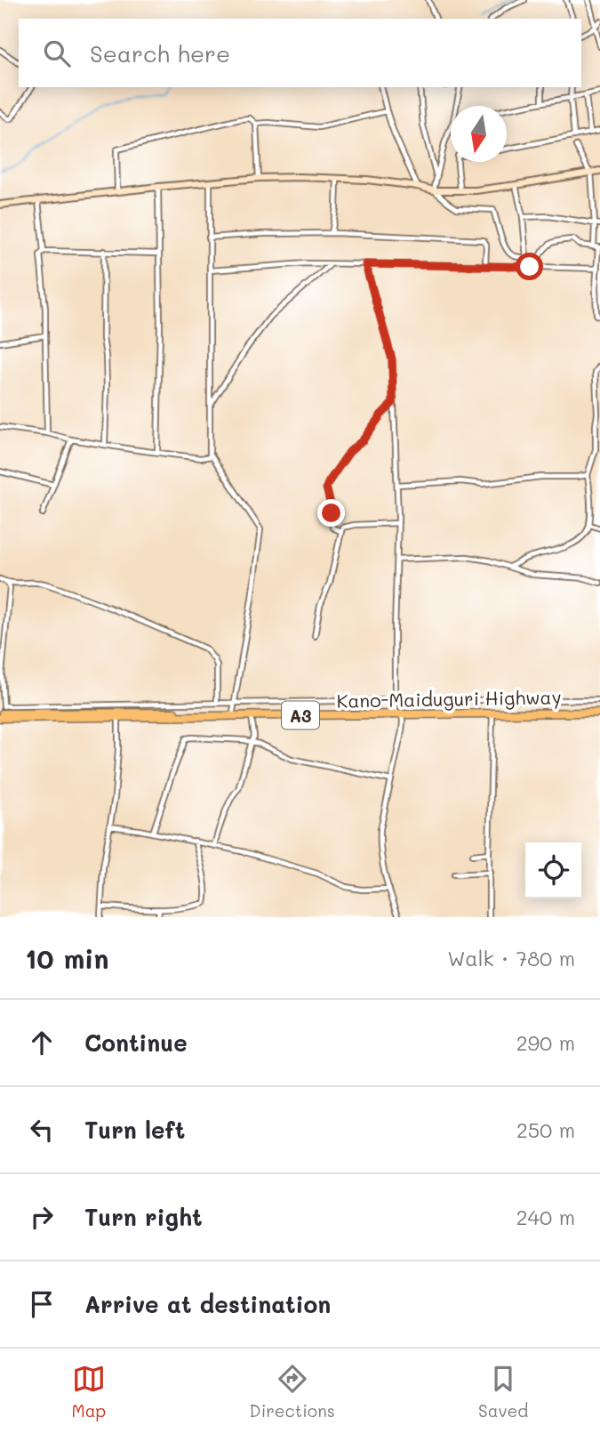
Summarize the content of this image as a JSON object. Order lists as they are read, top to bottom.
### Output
{
  "streets": {
    "highway": ["Kano-Maiduguri Highway", "A3"]
  },
  "north": "bottom",
  "page": {
    "search": "Search here",
    "heading": ["10 min", "Walk · 780 m"],
    "list": [
      ["Continue", "290 m"],
      ["Turn left", "250 m"],
      ["Turn right", "240 m"],
      "Arrive at destination"
    ],
    "nav": ["Map", "Directions", "Saved"]
  }
}
